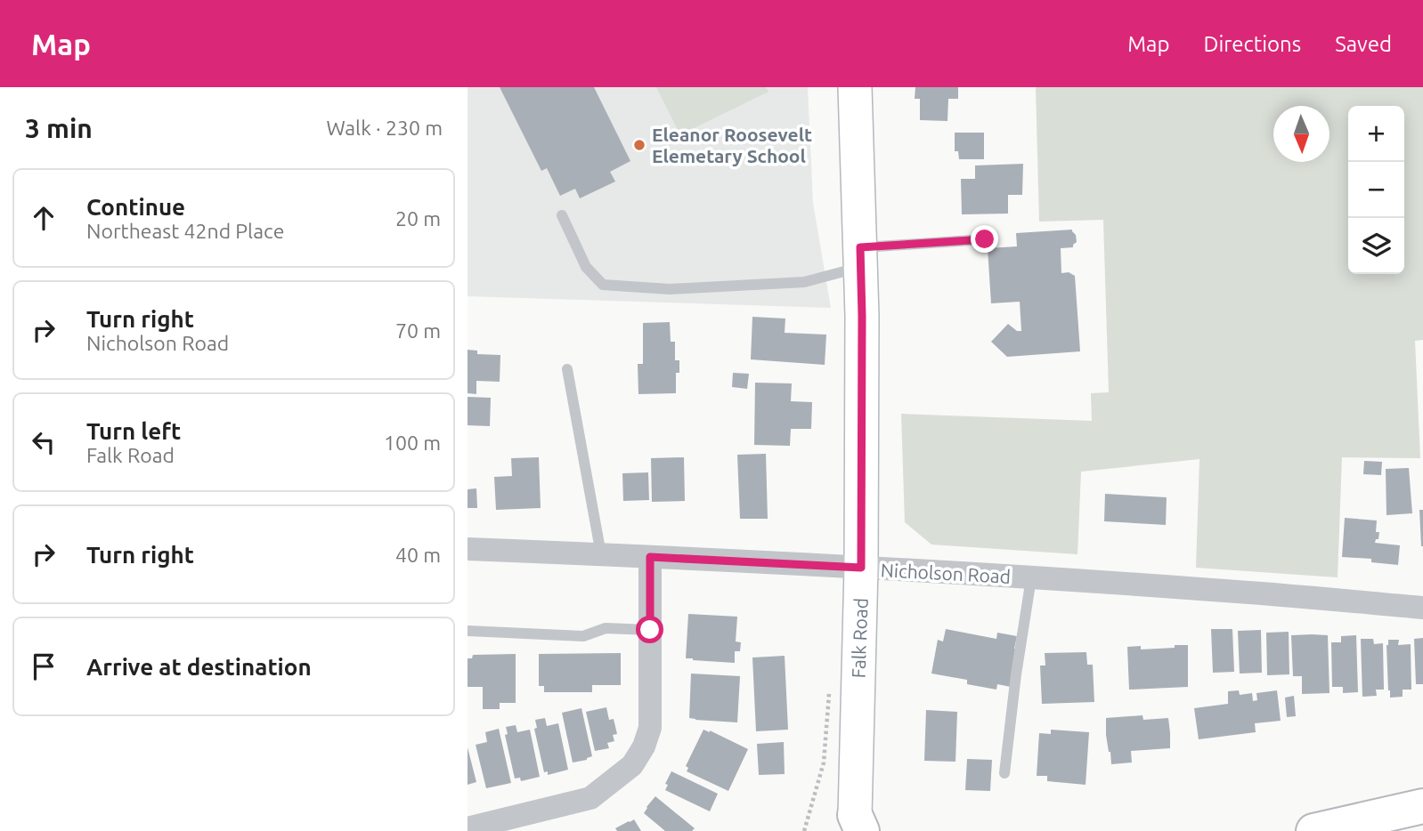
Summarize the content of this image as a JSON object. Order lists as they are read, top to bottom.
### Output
{
  "streets": {
    "street": ["Nicholson Road", "Falk Road"]
  },
  "crossings": [
    ["Nicholson Road", "Falk Road"]
  ],
  "places": ["Eleanor Roosevelt Elemetary School"],
  "north": "bottom",
  "page": {
    "header": "Map",
    "nav": ["Map", "Directions", "Saved"],
    "heading": ["3 min", "Walk · 230 m"],
    "map_buttons": ["+", "−"],
    "list": [
      ["Continue", "Northeast 42nd Place", "20 m"],
      ["Turn right", "Nicholson Road", "70 m"],
      ["Turn left", "Falk Road", "100 m"],
      ["Turn right", "40 m"],
      "Arrive at destination"
    ]
  }
}
